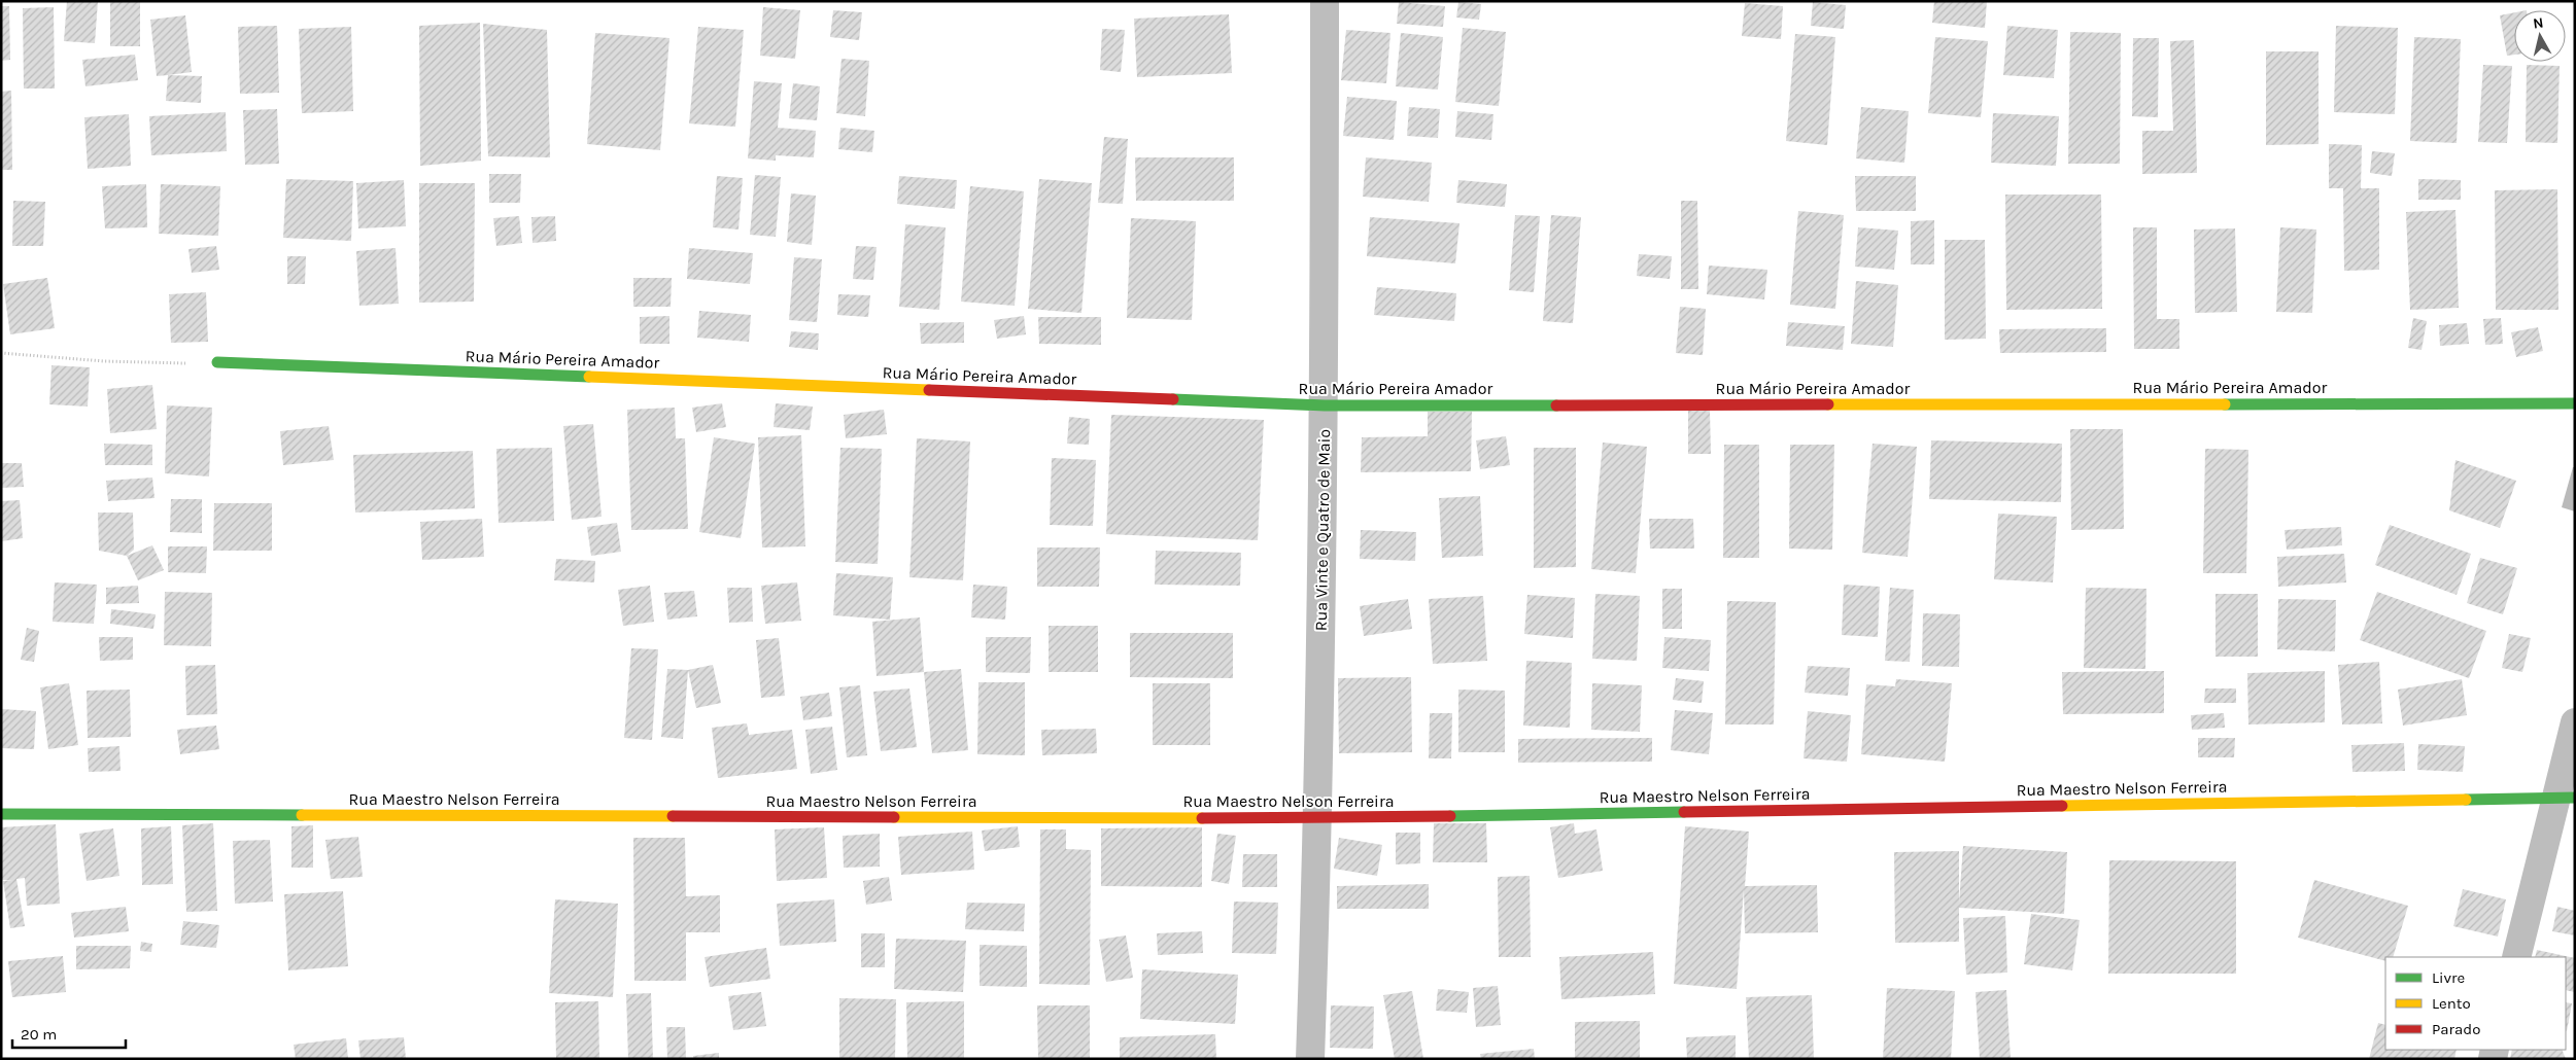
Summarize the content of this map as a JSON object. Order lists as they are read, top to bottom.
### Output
{
  "streets": {
    "street": ["Rua Mário Pereira Amador", "Rua Vinte e Quatro de Maio", "Rua Maestro Nelson Ferreira"]
  },
  "crossings": [
    ["Rua Mário Pereira Amador", "Rua Vinte e Quatro de Maio"],
    ["Rua Vinte e Quatro de Maio", "Rua Maestro Nelson Ferreira"]
  ],
  "legend": ["Livre", "Lento", "Parado"],
  "scale_bar": "20 m",
  "north": "top"
}
